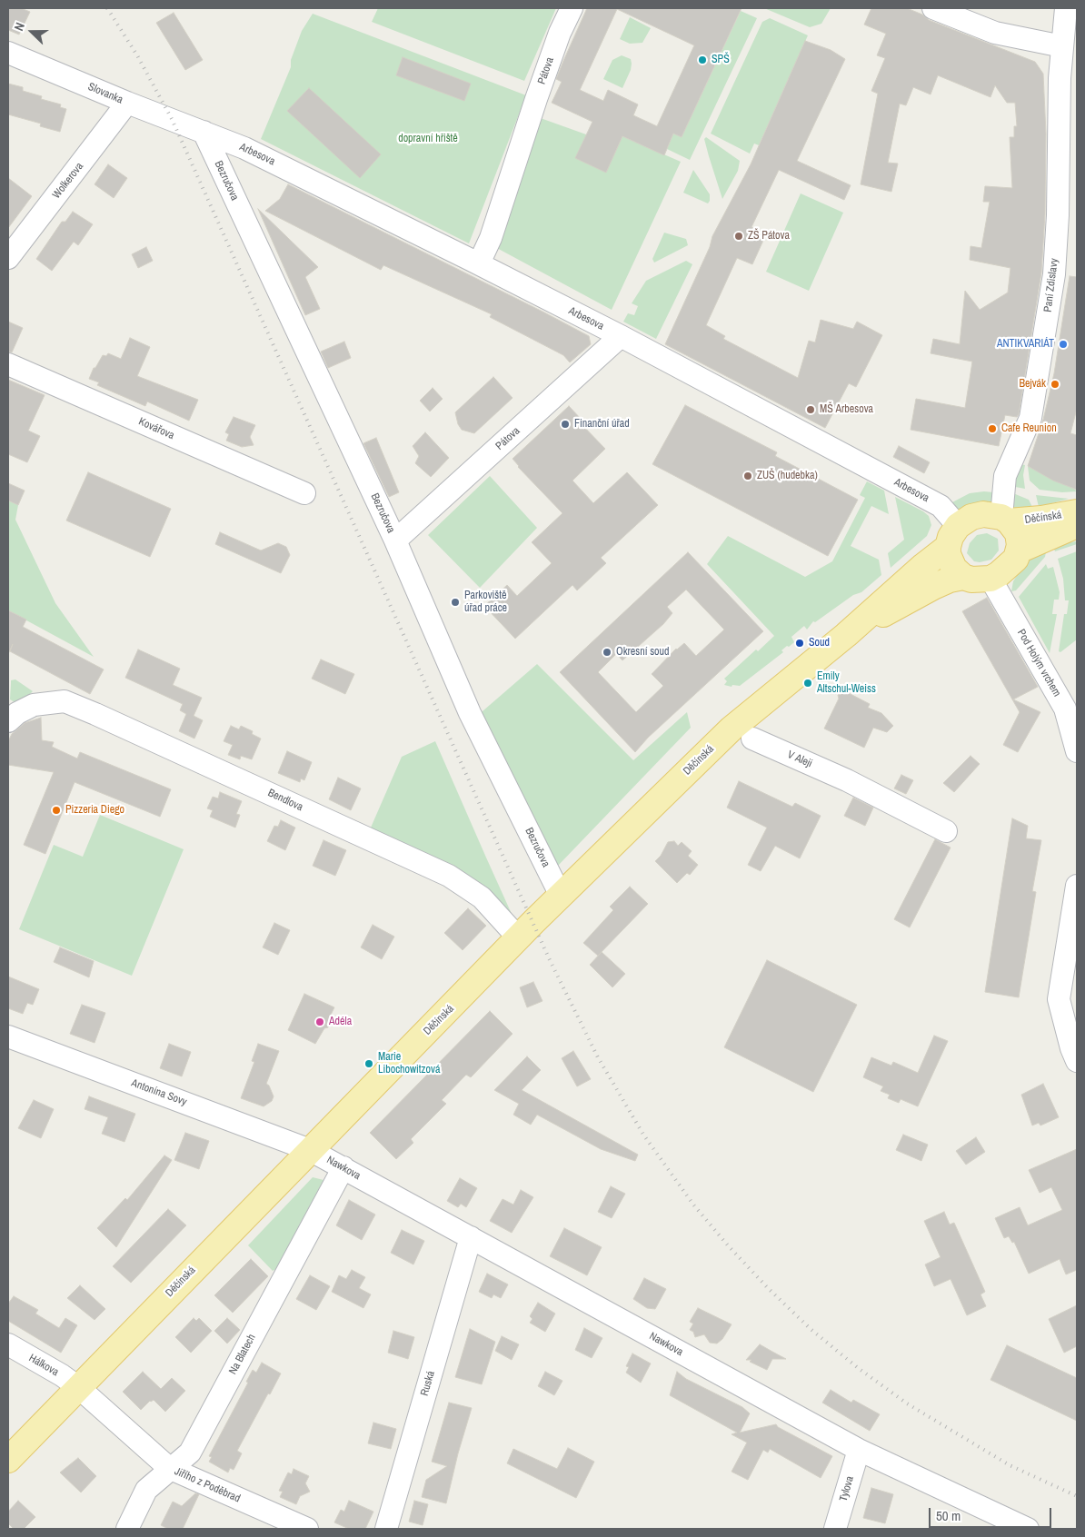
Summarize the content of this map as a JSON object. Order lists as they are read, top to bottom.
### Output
{
  "streets": {
    "main road": ["Děčínská"],
    "street": [
      "Pátova",
      "Slovanka",
      "Arbesova",
      "Wolkerova",
      "Bezručova",
      "Paní Zdislavy",
      "Kovářova",
      "Pod Holým vrchem",
      "V Aleji",
      "Bendlova",
      "Antonína Sovy",
      "Nawkova",
      "Na Blatech",
      "Hálkova",
      "Ruská",
      "Jiřího z Poděbrad",
      "Tylova"
    ]
  },
  "crossings": [
    ["Pátova", "Arbesova"],
    ["Pátova", "Bezručova"],
    ["Slovanka", "Arbesova"],
    ["Slovanka", "Wolkerova"],
    ["Slovanka", "Bezručova"],
    ["Arbesova", "Bezručova"],
    ["Arbesova", "Paní Zdislavy"],
    ["Arbesova", "Děčínská"],
    ["Arbesova", "Pod Holým vrchem"],
    ["Bezručova", "Děčínská"],
    ["Paní Zdislavy", "Děčínská"],
    ["Paní Zdislavy", "Pod Holým vrchem"],
    ["Děčínská", "Pod Holým vrchem"],
    ["Děčínská", "Bendlova"],
    ["Děčínská", "Antonína Sovy"],
    ["Děčínská", "Nawkova"],
    ["Děčínská", "Hálkova"],
    ["Děčínská", "Jiřího z Poděbrad"],
    ["Antonína Sovy", "Nawkova"],
    ["Nawkova", "Na Blatech"],
    ["Nawkova", "Ruská"],
    ["Nawkova", "Tylova"],
    ["Na Blatech", "Jiřího z Poděbrad"],
    ["Hálkova", "Jiřího z Poděbrad"]
  ],
  "parks": ["dopravní hřiště"],
  "places": [
    "SPŠ",
    "ZŠ Pátova",
    "ANTIKVARIÁT",
    "Bejvák",
    "MŠ Arbesova",
    "Finanční úřad",
    "Cafe Reunion",
    "ZUŠ (hudebka)",
    "Parkoviště úřad práce",
    "Soud",
    "Okresní soud",
    "Emily Altschul-Weiss",
    "Pizzeria Diego",
    "Adéla",
    "Marie Libochowitzová"
  ],
  "scale_bar": "50 m",
  "north": "left"
}
